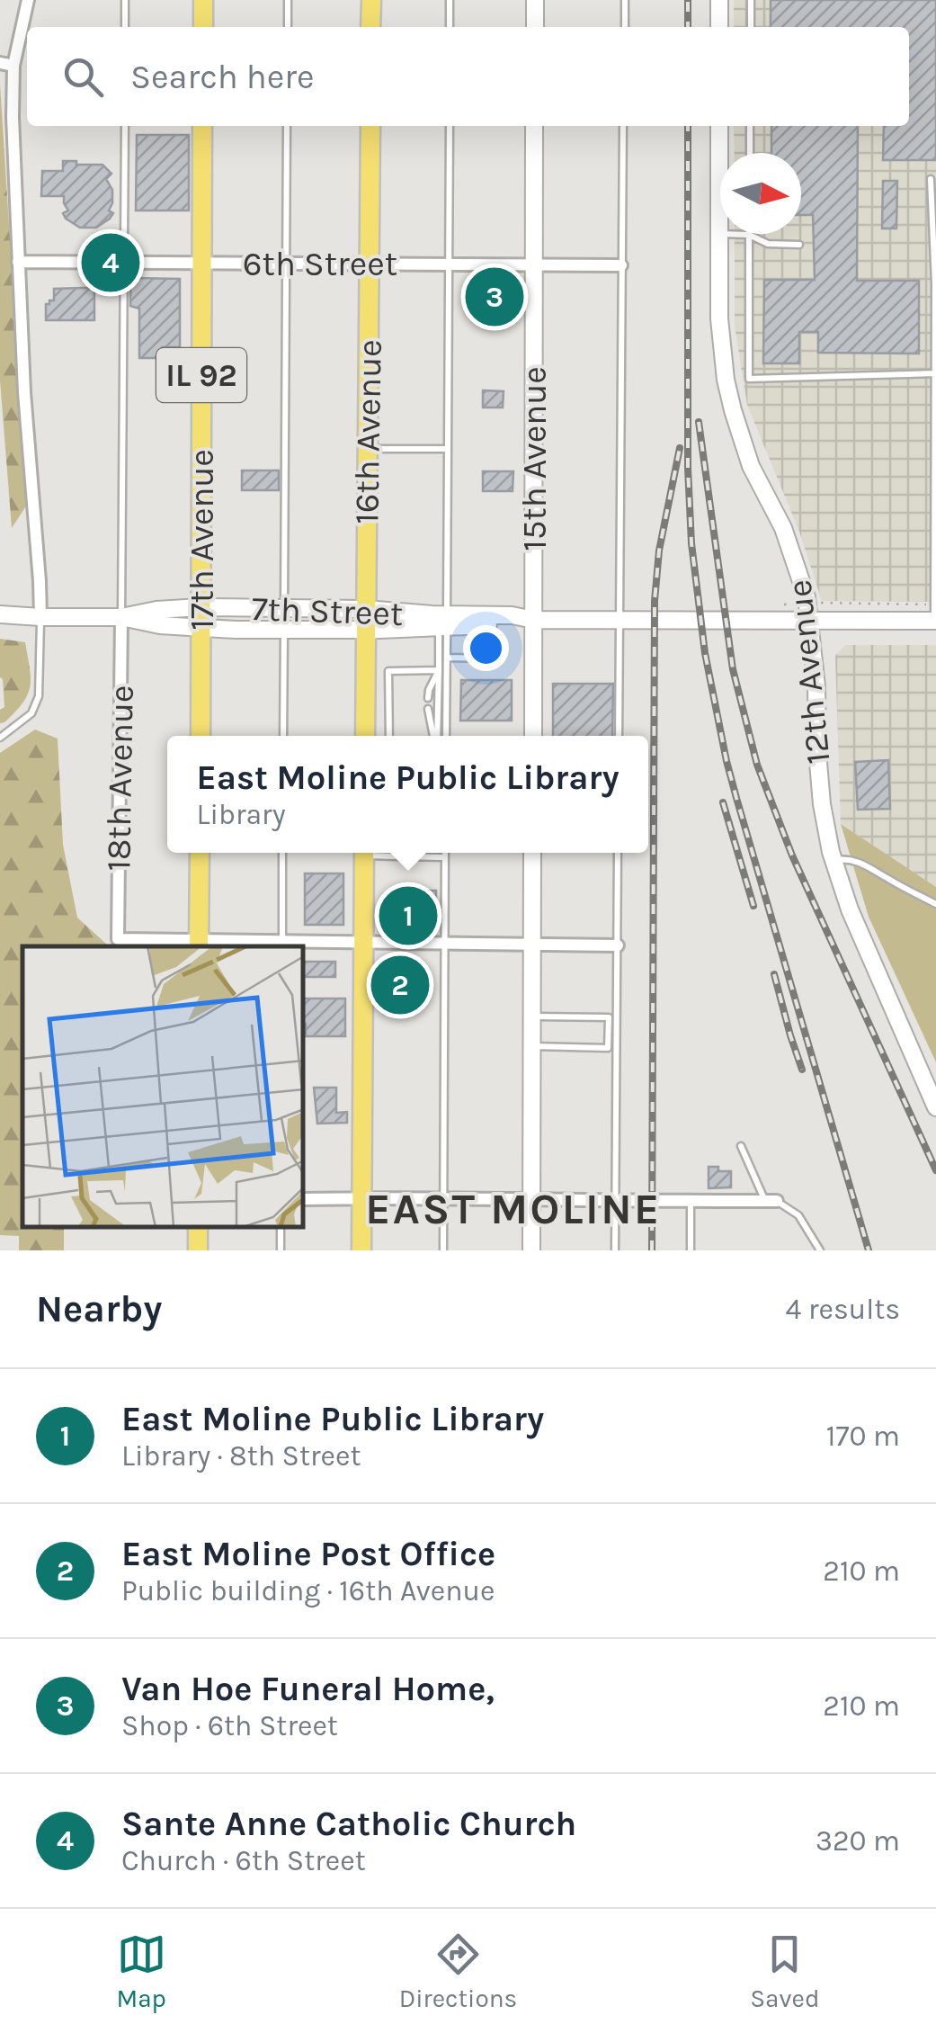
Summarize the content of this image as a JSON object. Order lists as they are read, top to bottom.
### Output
{
  "streets": {
    "main road": ["IL 92", "16th Avenue", "17th Avenue"],
    "street": [
      "6th Street",
      "15th Avenue",
      "7th Street",
      "12th Avenue",
      "18th Avenue"
    ]
  },
  "crossings": [
    ["6th Street", "16th Avenue"],
    ["6th Street", "15th Avenue"],
    ["6th Street", "17th Avenue"],
    ["16th Avenue", "7th Street"],
    ["15th Avenue", "7th Street"],
    ["17th Avenue", "7th Street"],
    ["7th Street", "12th Avenue"],
    ["7th Street", "18th Avenue"]
  ],
  "districts": ["EAST MOLINE"],
  "north": "right",
  "page": {
    "search": "Search here",
    "pins": [
      "4",
      "3",
      "1",
      "2"
    ],
    "popup": ["East Moline Public Library", "Library"],
    "heading": ["Nearby", "4 results"],
    "list": [
      {
        "mark": "1",
        "name": "East Moline Public Library",
        "note": "Library · 8th Street",
        "value": "170 m"
      },
      {
        "mark": "2",
        "name": "East Moline Post Office",
        "note": "Public building · 16th Avenue",
        "value": "210 m"
      },
      {
        "mark": "3",
        "name": "Van Hoe Funeral Home,",
        "note": "Shop · 6th Street",
        "value": "210 m"
      },
      {
        "mark": "4",
        "name": "Sante Anne Catholic Church",
        "note": "Church · 6th Street",
        "value": "320 m"
      }
    ],
    "nav": ["Map", "Directions", "Saved"]
  }
}
